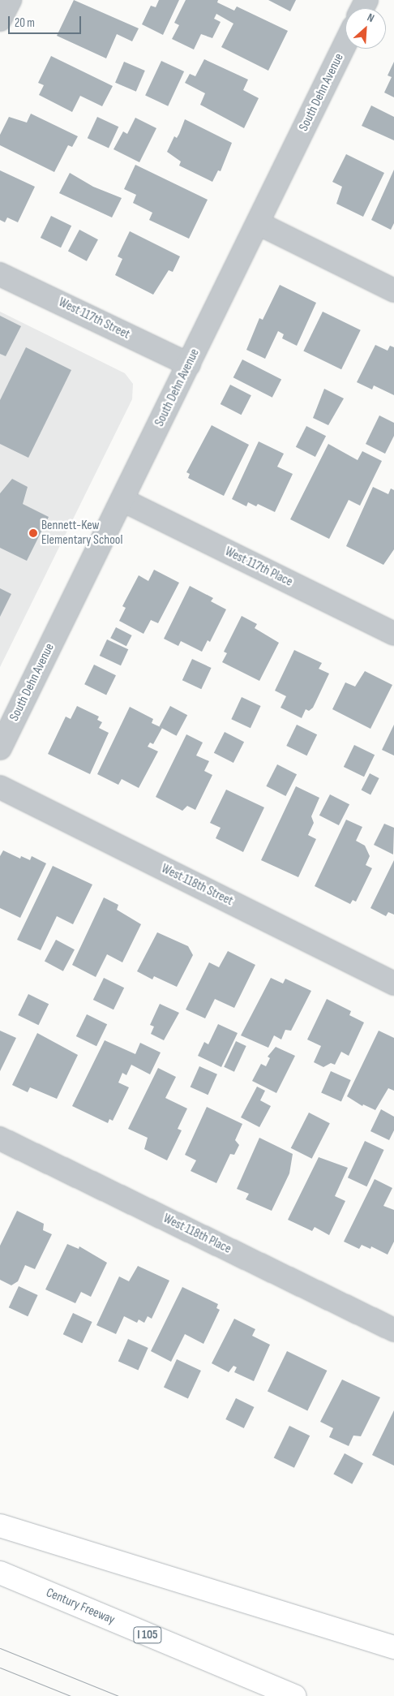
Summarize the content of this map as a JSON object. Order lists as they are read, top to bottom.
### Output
{
  "streets": {
    "highway": ["Century Freeway", "I 105"],
    "street": [
      "South Dehn Avenue",
      "West 117th Street",
      "West 117th Place",
      "West 118th Street",
      "West 118th Place"
    ]
  },
  "crossings": [
    ["South Dehn Avenue", "West 117th Street"],
    ["South Dehn Avenue", "West 117th Place"]
  ],
  "places": ["Bennett-Kew Elementary School"],
  "scale_bar": "20 m",
  "north": "top right"
}
